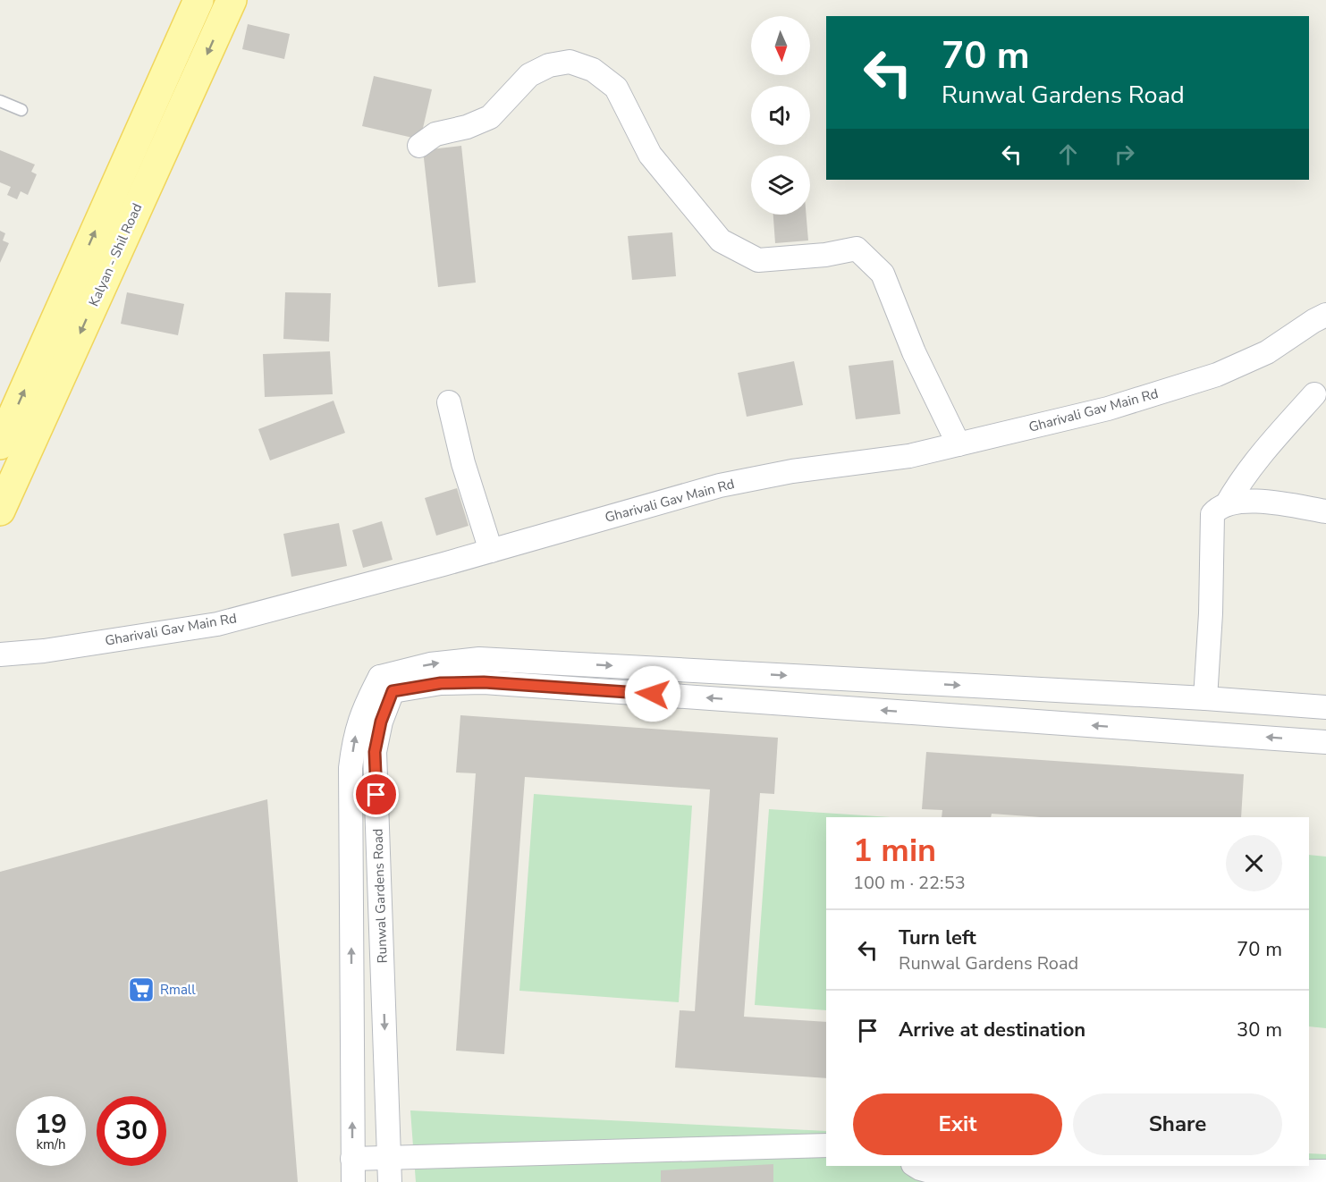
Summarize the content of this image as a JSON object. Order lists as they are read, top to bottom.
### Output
{
  "streets": {
    "main road": ["Kalyan - Shil Road"],
    "street": ["Gharivali Gav Main Rd", "Runwal Gardens Road"]
  },
  "places": {
    "supermarket": ["Rmall"]
  },
  "north": "bottom",
  "page": {
    "turn": ["70 m", "Runwal Gardens Road"],
    "heading": ["1 min", "100 m · 22:53"],
    "list": [
      {
        "name": "Turn left",
        "note": "Runwal Gardens Road",
        "value": "70 m"
      },
      {
        "name": "Arrive at destination",
        "value": "30 m"
      }
    ],
    "buttons": ["Exit", "Share"],
    "speed": "19 km/h",
    "limit": "30"
  }
}
